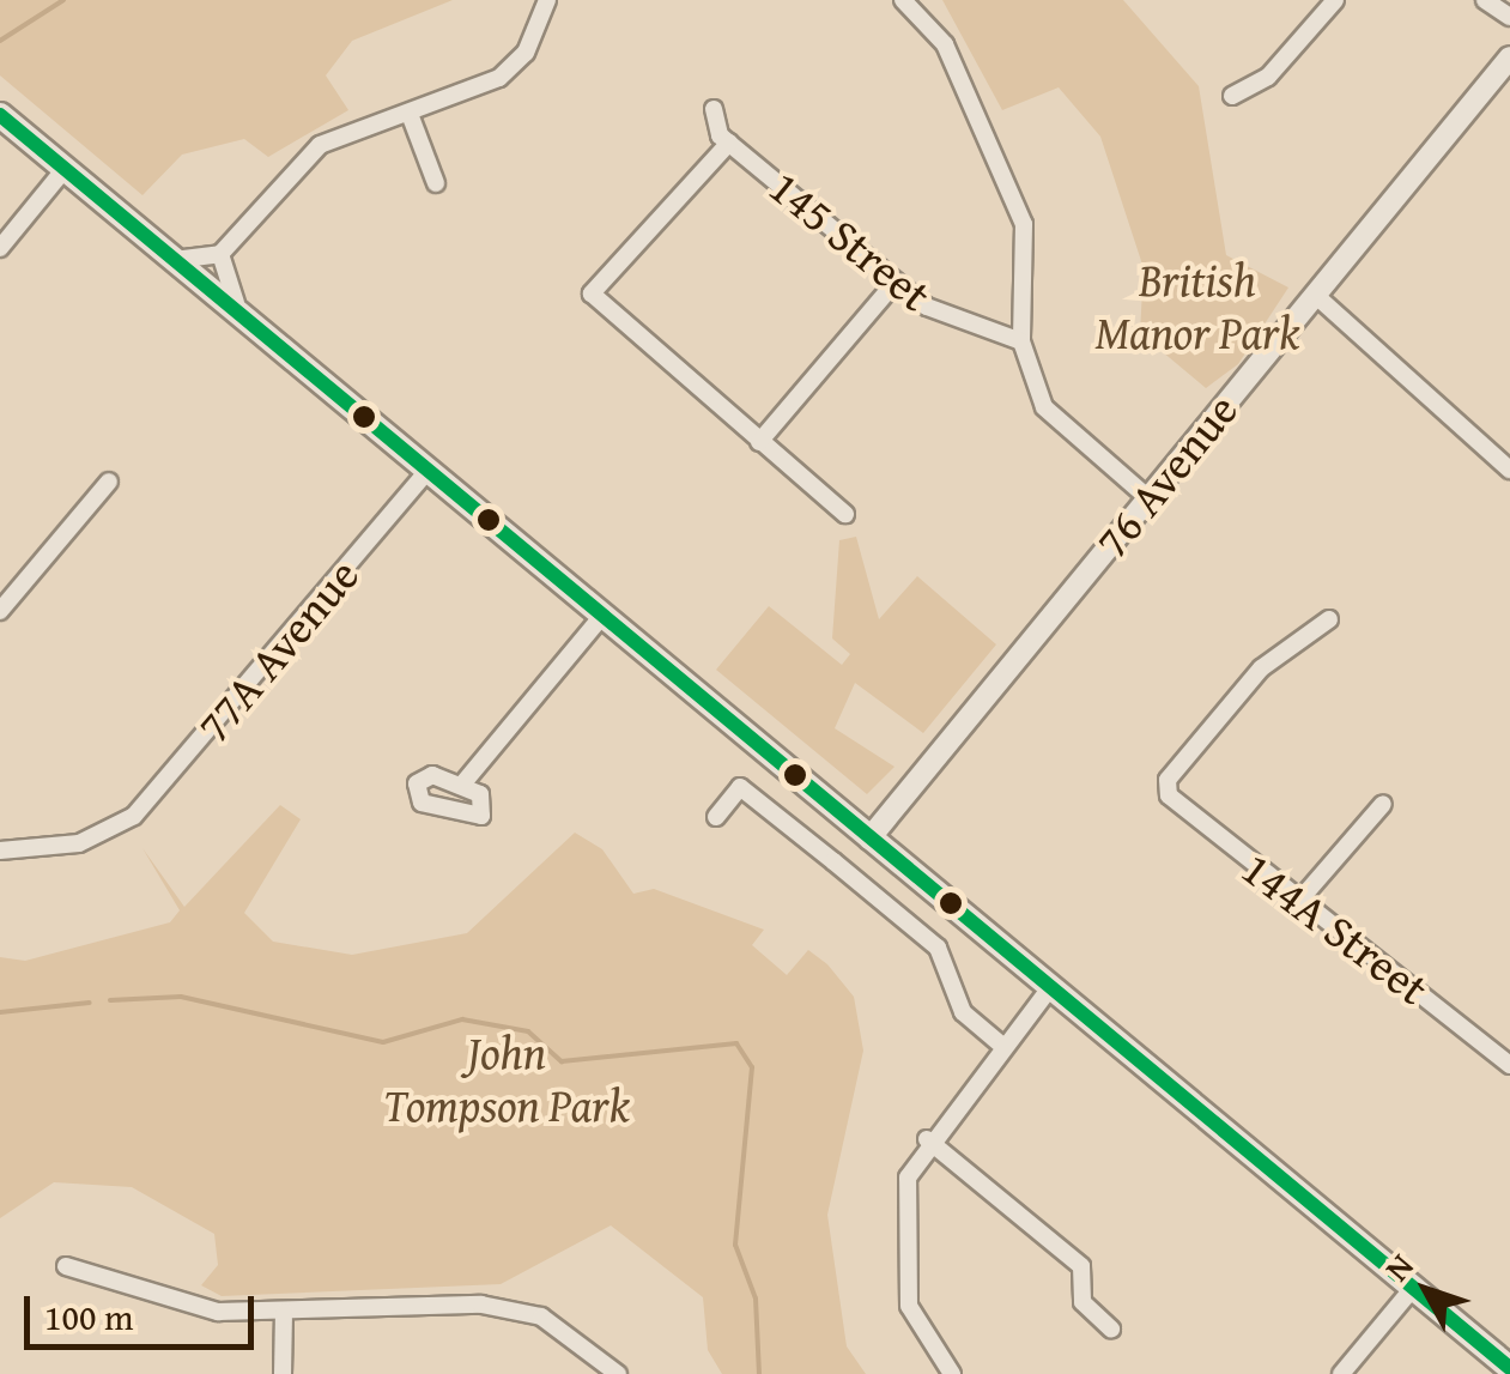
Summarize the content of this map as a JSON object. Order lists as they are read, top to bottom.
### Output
{
  "streets": {
    "street": [
      "145 Street",
      "76 Avenue",
      "77A Avenue",
      "144A Street"
    ]
  },
  "parks": ["British Manor Park", "John Tompson Park"],
  "scale_bar": "100 m",
  "north": "top left"
}
